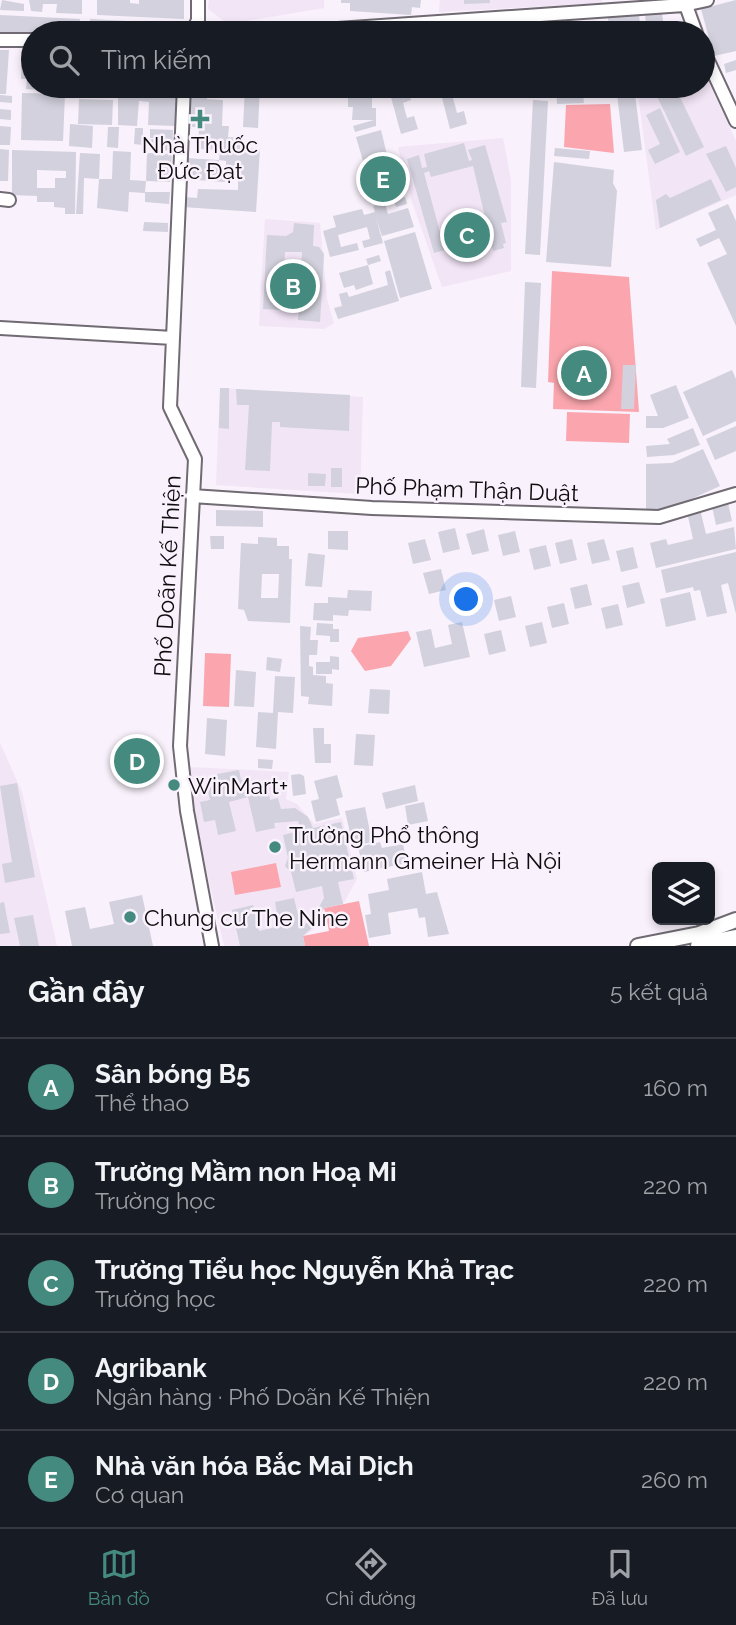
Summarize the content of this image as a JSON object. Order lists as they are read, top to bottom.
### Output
{
  "streets": {
    "street": ["Phố Phạm Thận Duật", "Phố Doãn Kế Thiện"]
  },
  "crossings": [
    ["Phố Phạm Thận Duật", "Phố Doãn Kế Thiện"]
  ],
  "places": {
    "health": ["Nhà Thuốc Đức Đạt"],
    "other": ["WinMart+", "Trường Phổ thông Hermann Gmeiner Hà Nội", "Chung cư The Nine"]
  },
  "page": {
    "search": "Tìm kiếm",
    "pins": [
      "E",
      "C",
      "B",
      "A",
      "D"
    ],
    "heading": ["Gần đây", "5 kết quả"],
    "list": [
      {
        "mark": "A",
        "name": "Sân bóng B5",
        "note": "Thể thao",
        "value": "160 m"
      },
      {
        "mark": "B",
        "name": "Trường Mầm non Hoạ Mi",
        "note": "Trường học",
        "value": "220 m"
      },
      {
        "mark": "C",
        "name": "Trường Tiểu học Nguyễn Khả Trạc",
        "note": "Trường học",
        "value": "220 m"
      },
      {
        "mark": "D",
        "name": "Agribank",
        "note": "Ngân hàng · Phố Doãn Kế Thiện",
        "value": "220 m"
      },
      {
        "mark": "E",
        "name": "Nhà văn hóa Bắc Mai Dịch",
        "note": "Cơ quan",
        "value": "260 m"
      }
    ],
    "nav": ["Bản đồ", "Chỉ đường", "Đã lưu"]
  }
}
